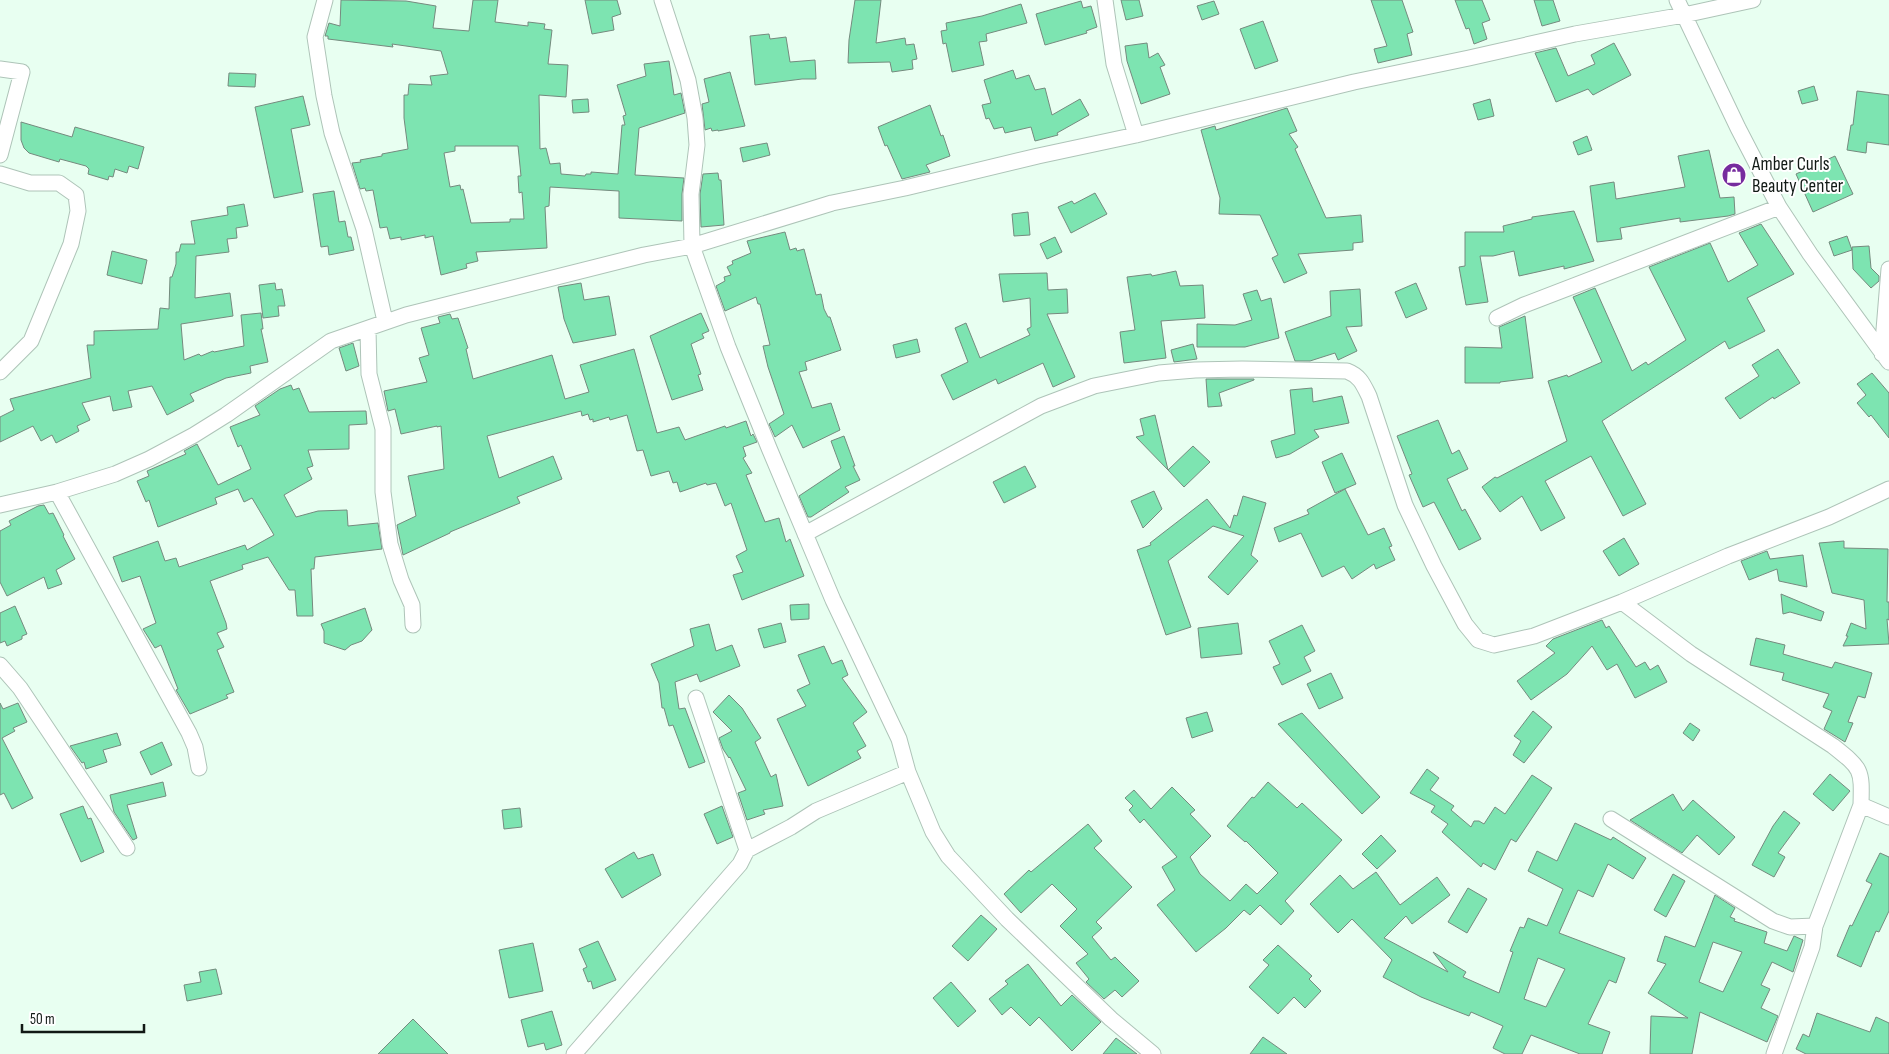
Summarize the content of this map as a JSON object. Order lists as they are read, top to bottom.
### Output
{
  "places": {
    "shop": ["Amber Curls Beauty Center"]
  },
  "scale_bar": "50 m"
}
